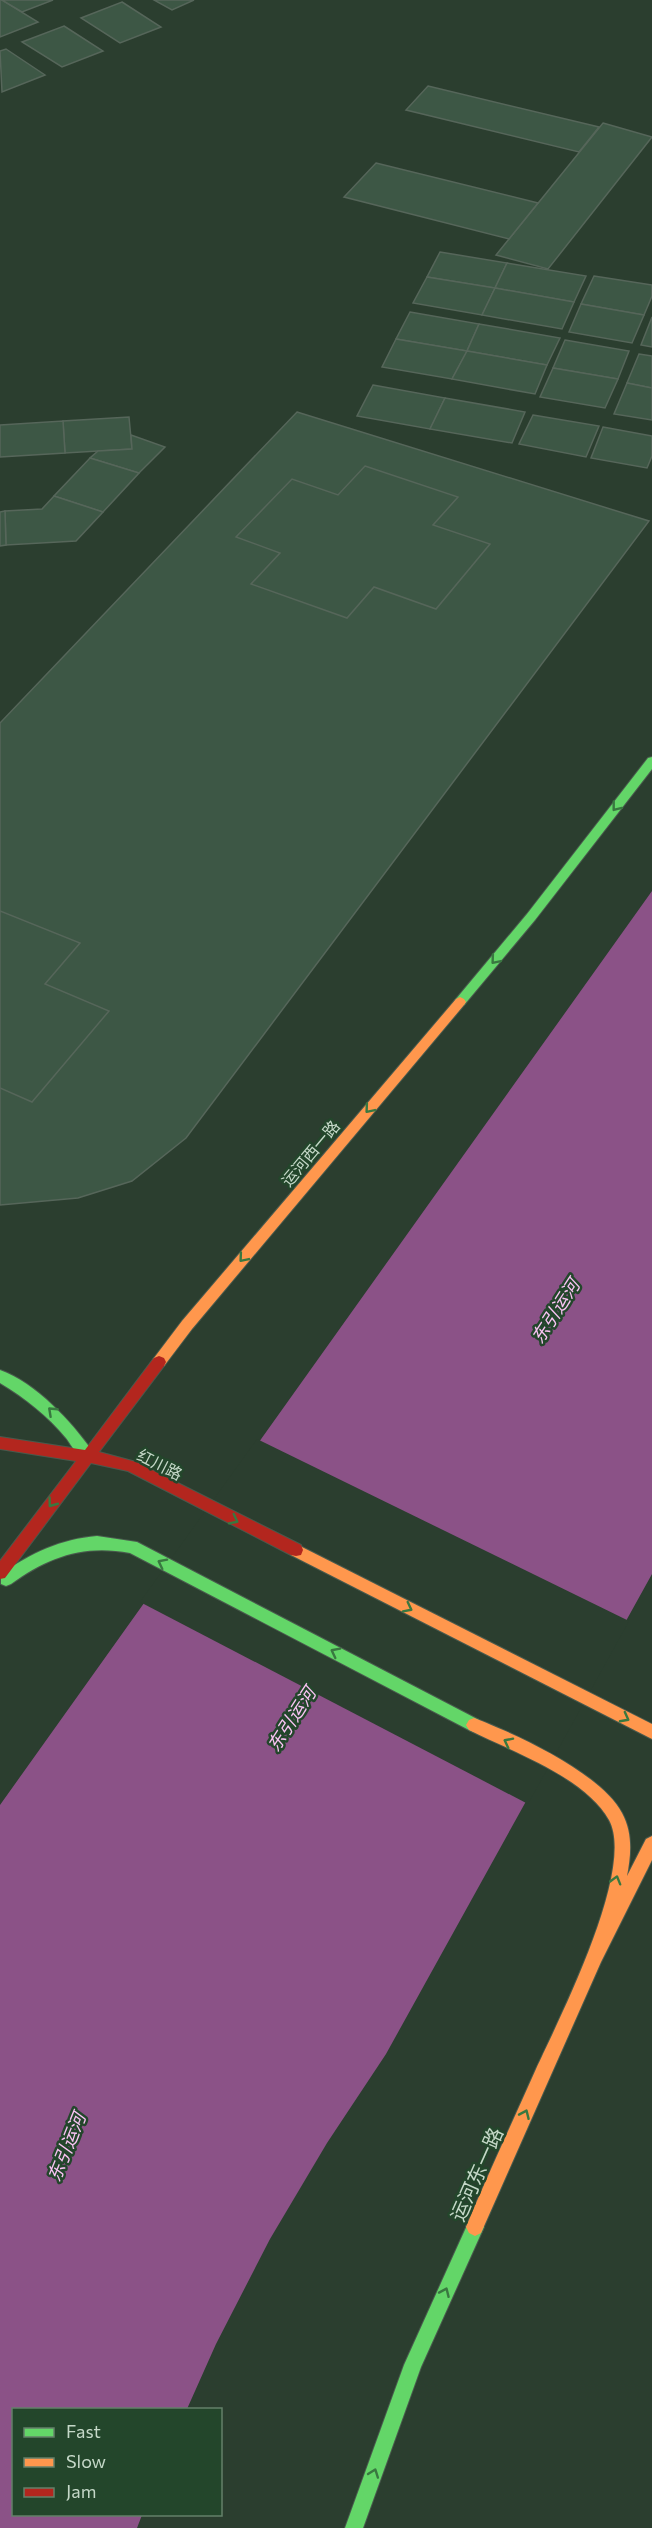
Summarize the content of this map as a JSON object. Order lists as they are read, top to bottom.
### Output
{
  "streets": {
    "street": ["运河西一路", "红川路", "运河东一路"]
  },
  "crossings": [
    ["运河西一路", "红川路"]
  ],
  "one_way": ["运河西一路", "红川路", "运河东一路"],
  "water": ["东引运河"],
  "legend": ["Fast", "Slow", "Jam"]
}
